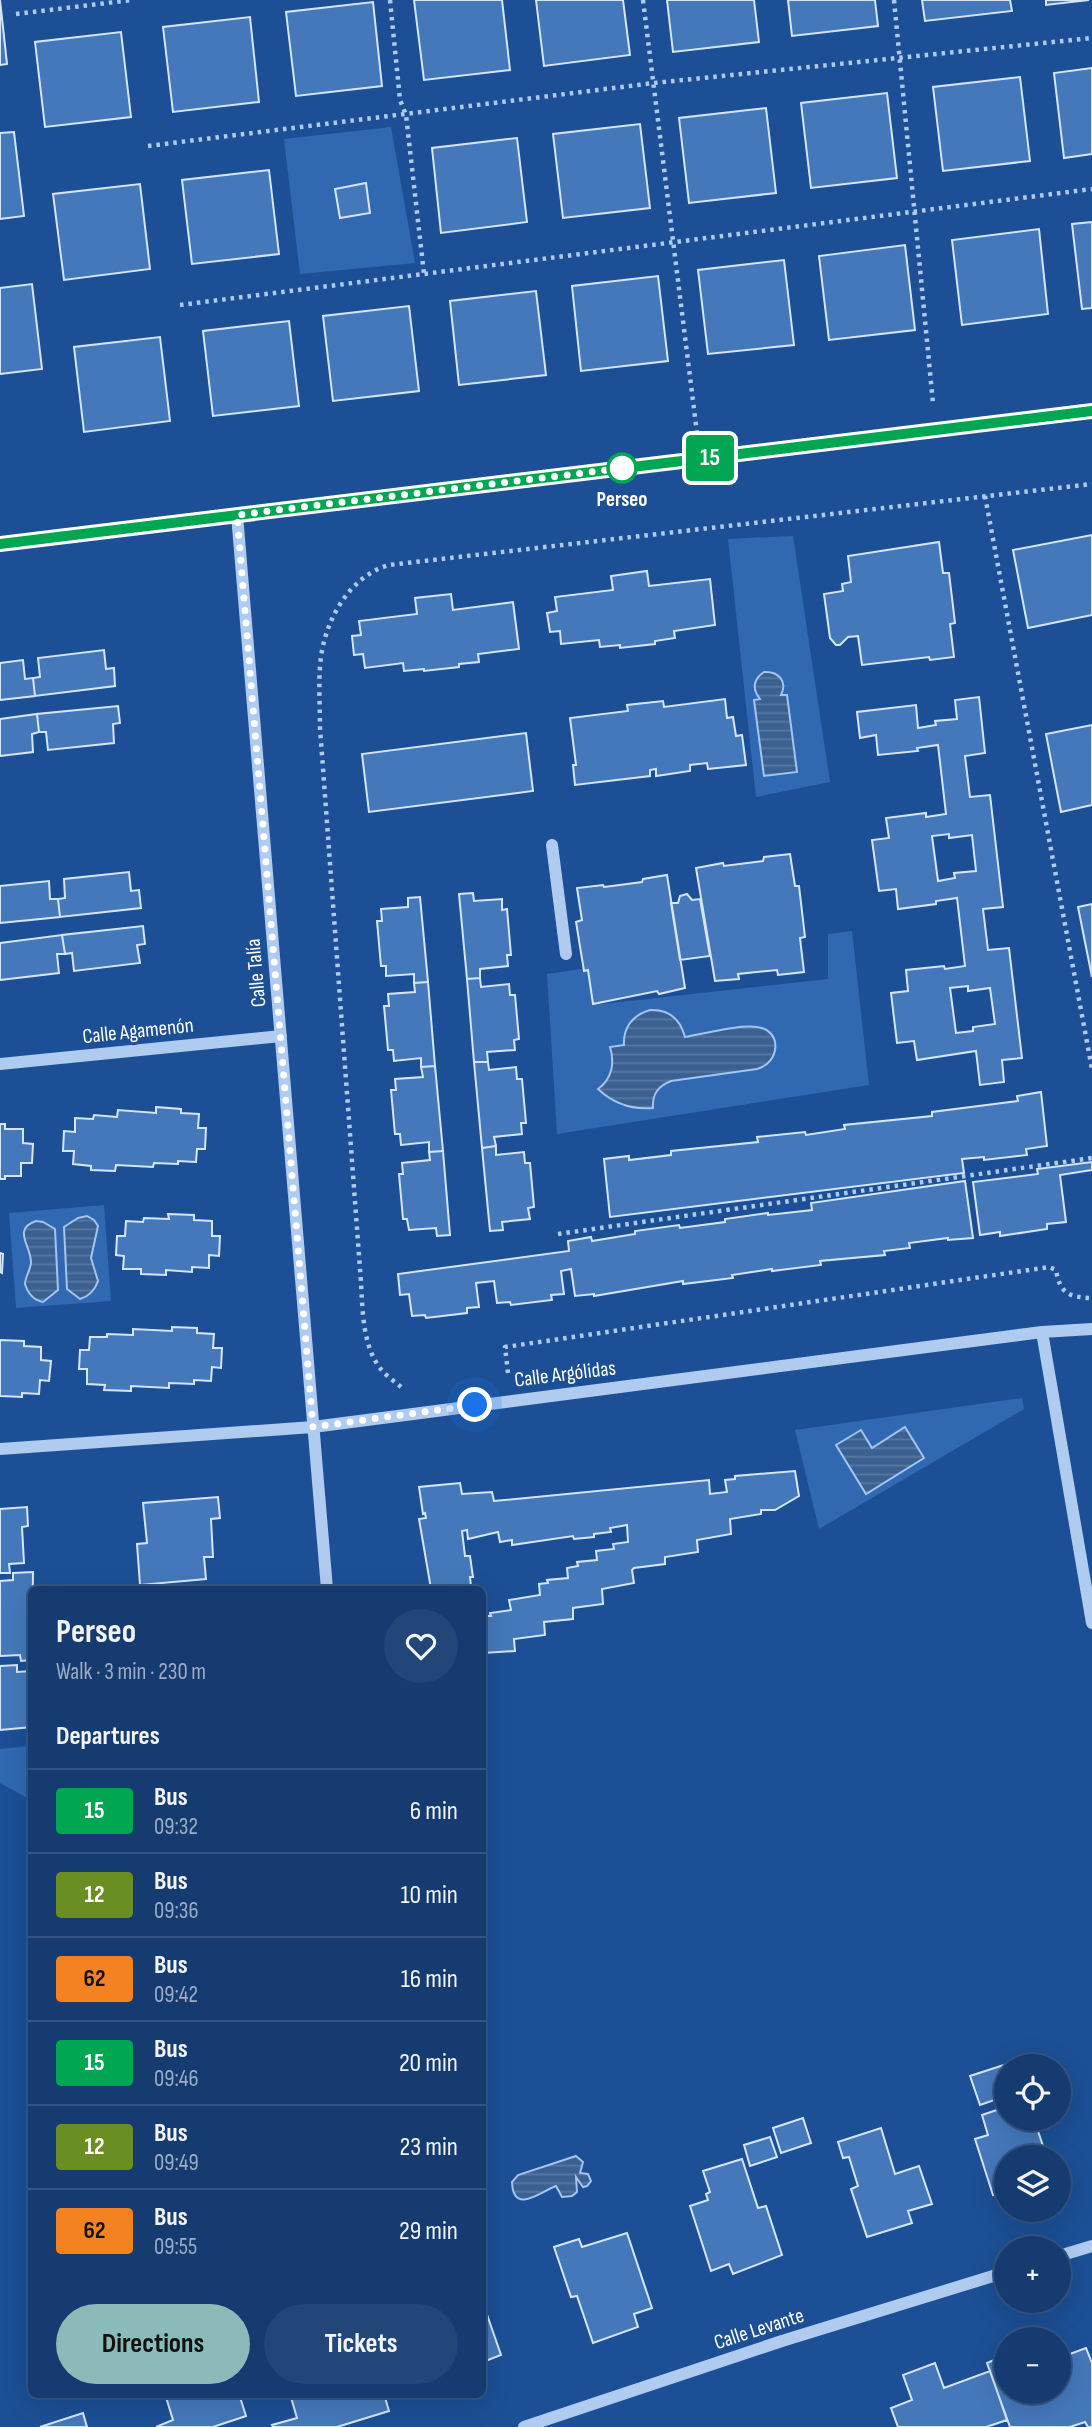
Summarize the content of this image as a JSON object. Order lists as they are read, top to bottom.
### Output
{
  "streets": {
    "street": [
      "Calle Talía",
      "Calle Agamenón",
      "Calle Argólidas",
      "Calle Levante"
    ]
  },
  "crossings": [
    ["Calle Talía", "Calle Agamenón"],
    ["Calle Talía", "Calle Argólidas"]
  ],
  "places": ["Perseo"],
  "lines": ["bus line 15"],
  "page": {
    "on_map": "15",
    "heading": [
      ["Perseo", "Walk · 3 min · 230 m"],
      "Departures"
    ],
    "list": [
      {
        "mark": "15",
        "name": "Bus",
        "note": "09:32",
        "value": "6 min"
      },
      {
        "mark": "12",
        "name": "Bus",
        "note": "09:36",
        "value": "10 min"
      },
      {
        "mark": "62",
        "name": "Bus",
        "note": "09:42",
        "value": "16 min"
      },
      {
        "mark": "15",
        "name": "Bus",
        "note": "09:46",
        "value": "20 min"
      },
      {
        "mark": "12",
        "name": "Bus",
        "note": "09:49",
        "value": "23 min"
      },
      {
        "mark": "62",
        "name": "Bus",
        "note": "09:55",
        "value": "29 min"
      }
    ],
    "map_buttons": ["+", "−"],
    "buttons": ["Directions", "Tickets"]
  }
}
